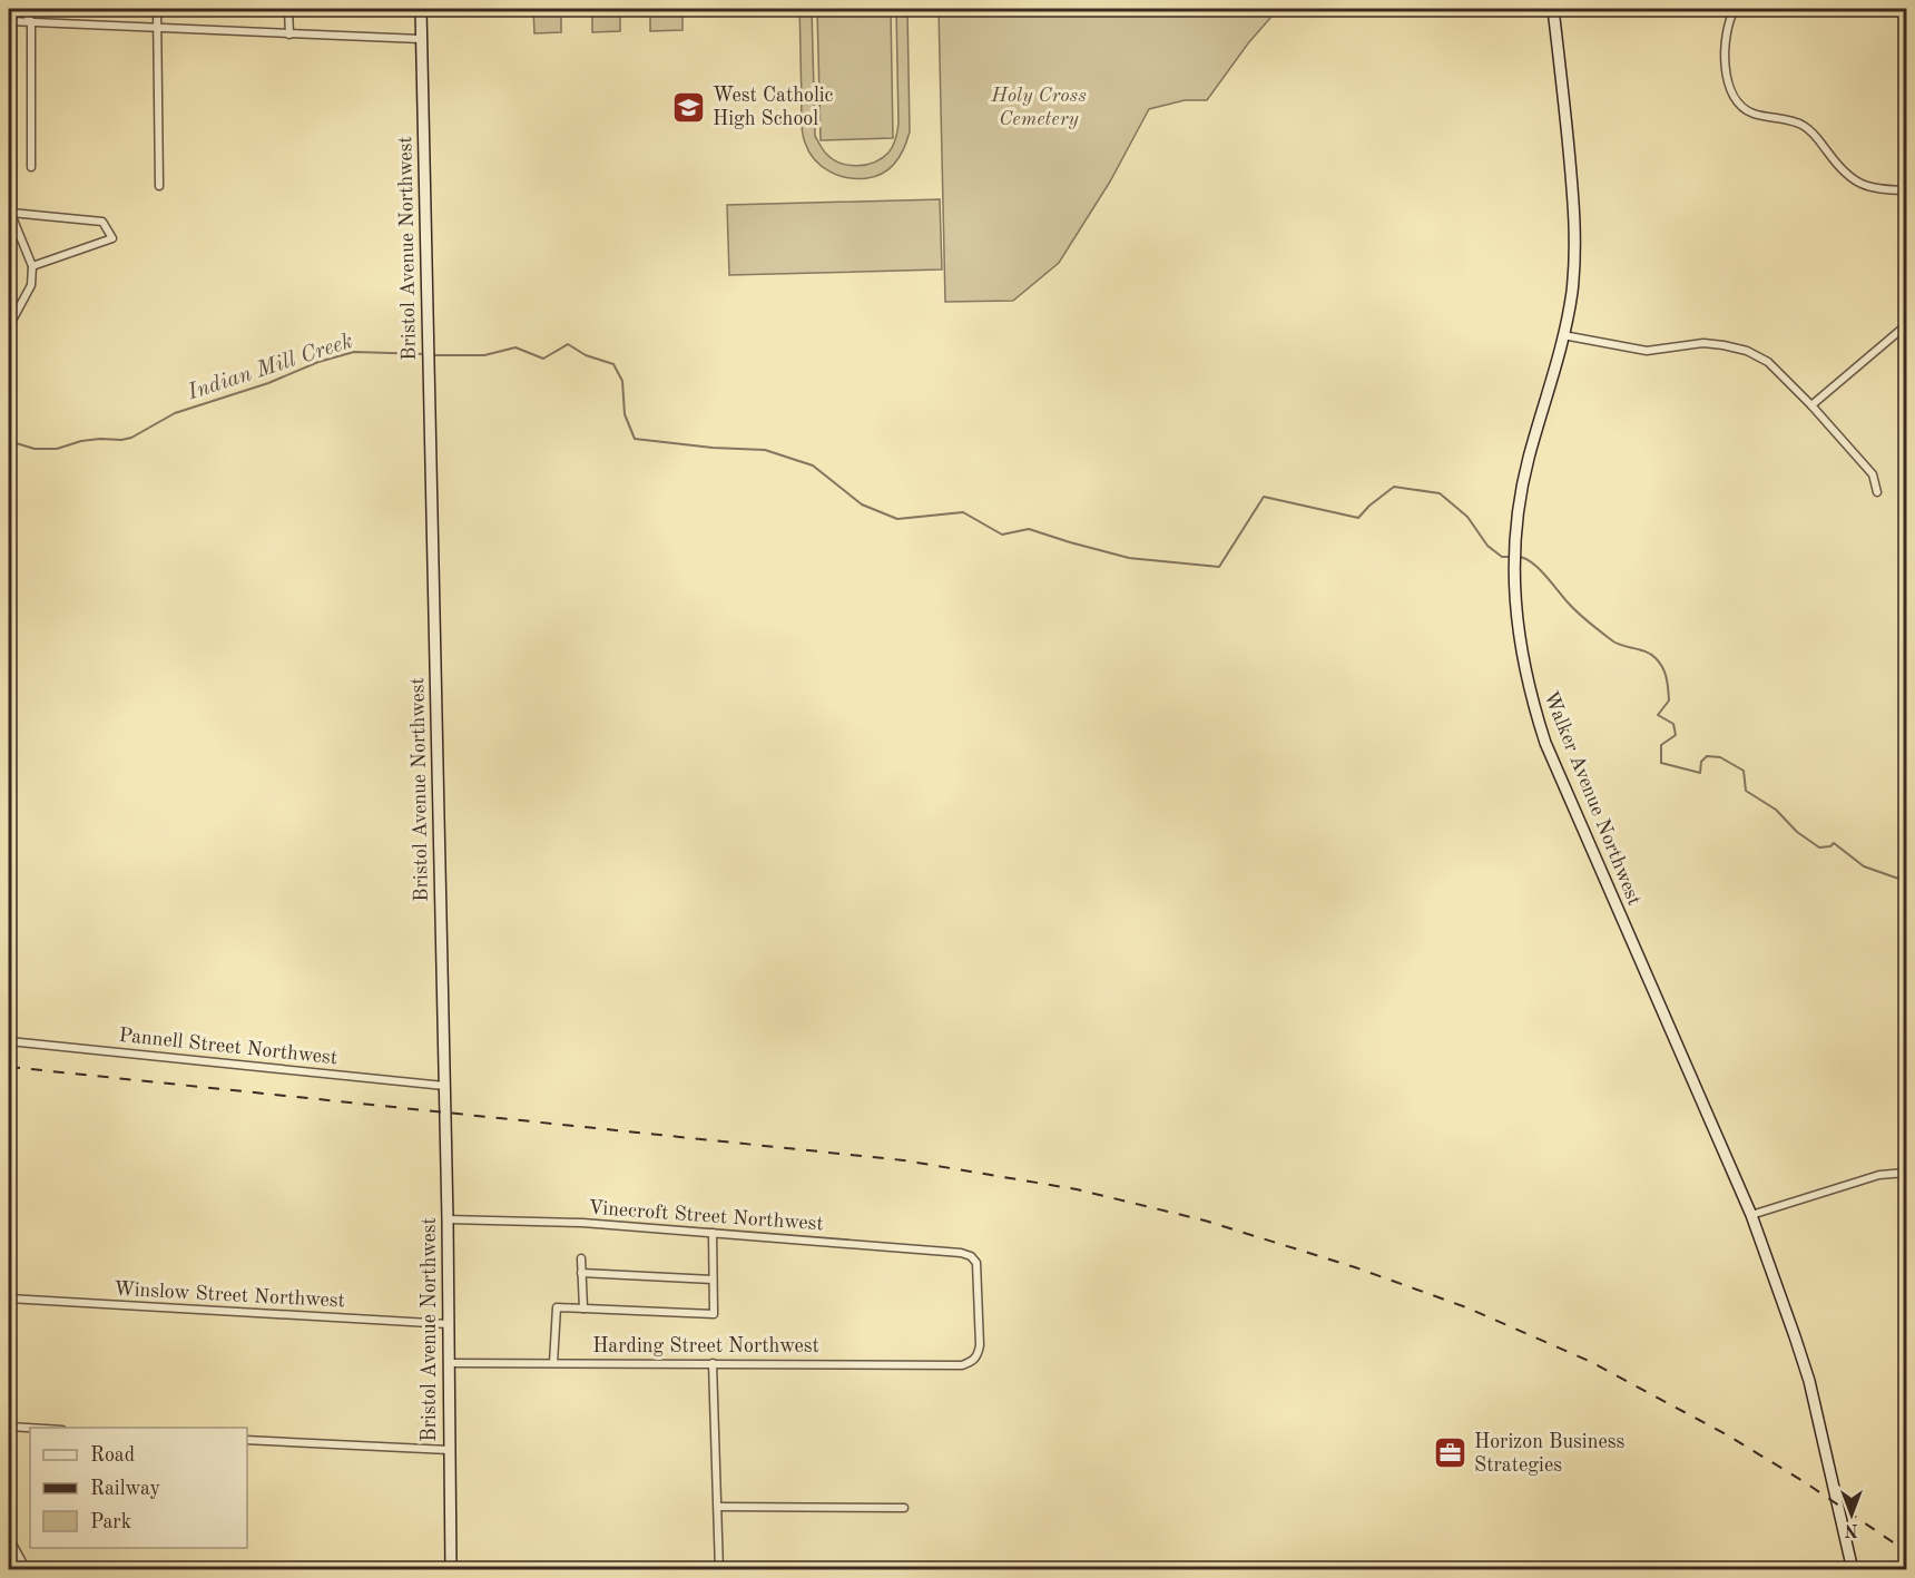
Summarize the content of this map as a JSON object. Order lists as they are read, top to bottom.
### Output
{
  "streets": {
    "main road": ["Bristol Avenue Northwest", "Walker Avenue Northwest"],
    "street": [
      "Pannell Street Northwest",
      "Vinecroft Street Northwest",
      "Winslow Street Northwest",
      "Harding Street Northwest"
    ]
  },
  "crossings": [
    ["Bristol Avenue Northwest", "Pannell Street Northwest"],
    ["Bristol Avenue Northwest", "Vinecroft Street Northwest"],
    ["Bristol Avenue Northwest", "Winslow Street Northwest"],
    ["Bristol Avenue Northwest", "Harding Street Northwest"],
    ["Vinecroft Street Northwest", "Harding Street Northwest"]
  ],
  "water": ["Indian Mill Creek"],
  "parks": ["Holy Cross Cemetery"],
  "places": {
    "school or university": ["West Catholic High School"],
    "office": ["Horizon Business Strategies"]
  },
  "legend": ["Road", "Railway", "Park"],
  "north": "bottom"
}
